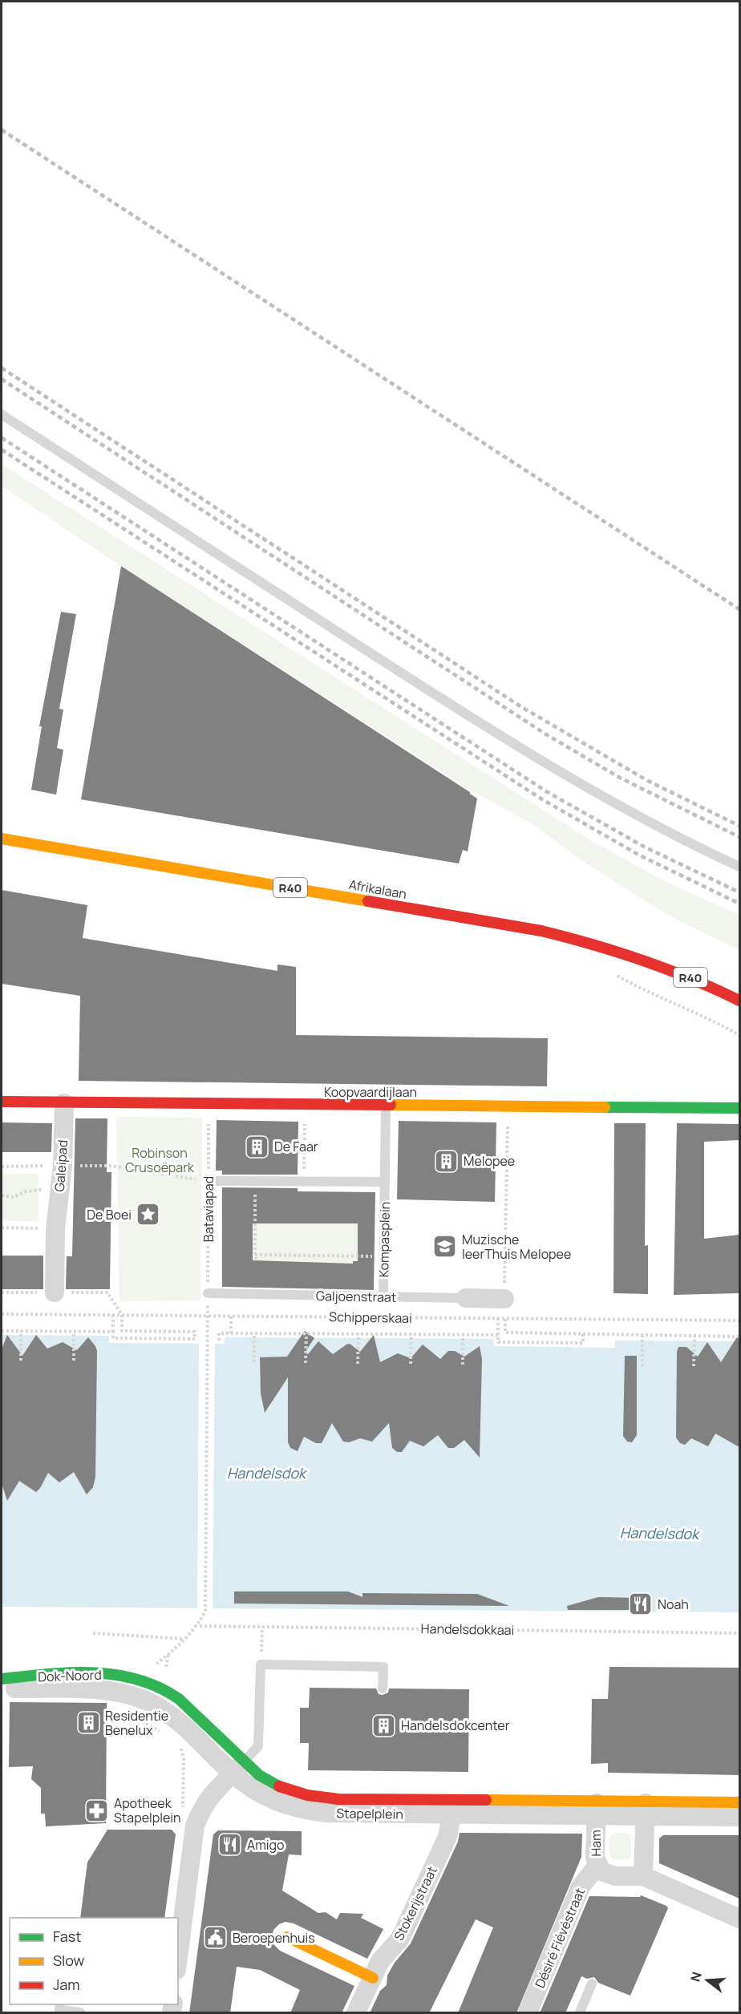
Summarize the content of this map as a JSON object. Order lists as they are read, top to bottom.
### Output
{
  "streets": {
    "street": [
      "R40",
      "Afrikalaan",
      "Koopvaardijlaan",
      "Galeipad",
      "Galjoenstraat",
      "Dok-Noord",
      "Stapelplein",
      "Ham",
      "Stokerijstraat",
      "Désiré Fiévéstraat"
    ],
    "lane": ["Kompasplein"],
    "path": ["Bataviapad", "Schipperskaai", "Handelsdokkaai"]
  },
  "crossings": [
    ["Koopvaardijlaan", "Galeipad"],
    ["Koopvaardijlaan", "Bataviapad"],
    ["Koopvaardijlaan", "Kompasplein"],
    ["Bataviapad", "Kompasplein"],
    ["Bataviapad", "Galjoenstraat"],
    ["Bataviapad", "Schipperskaai"],
    ["Bataviapad", "Handelsdokkaai"],
    ["Kompasplein", "Galjoenstraat"],
    ["Dok-Noord", "Stapelplein"],
    ["Stapelplein", "Ham"],
    ["Stapelplein", "Stokerijstraat"],
    ["Ham", "Désiré Fiévéstraat"]
  ],
  "water": ["Handelsdok"],
  "parks": ["Robinson Crusoëpark"],
  "places": {
    "building": [
      "De Faar",
      "Melopee",
      "Residentie Benelux",
      "Handelsdokcenter"
    ],
    "place": ["De Boei"],
    "school or university": ["Muzische leerThuis Melopee"],
    "restaurant": ["Noah", "Amigo"],
    "pharmacy": ["Apotheek Stapelplein"],
    "public building": ["Beroepenhuis"]
  },
  "legend": ["Fast", "Slow", "Jam"],
  "north": "left"
}
